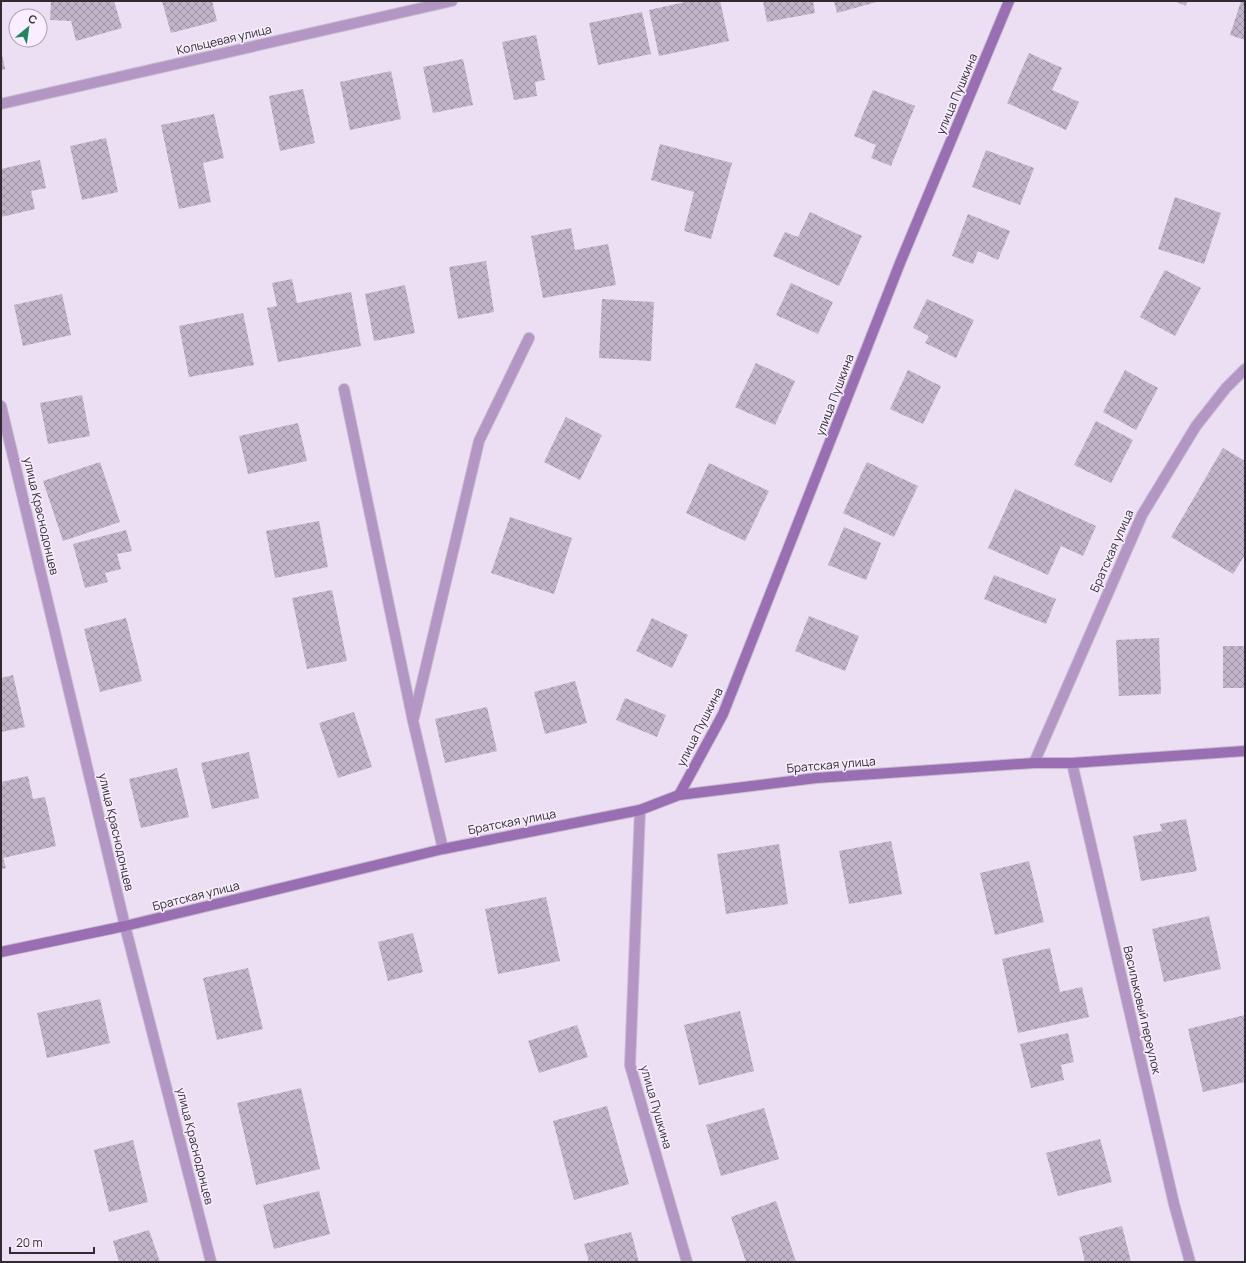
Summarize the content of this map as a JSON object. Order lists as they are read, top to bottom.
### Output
{
  "streets": {
    "main road": ["улица Пушкина", "Братская улица"],
    "street": ["Кольцевая улица", "улица Краснодонцев", "Васильковый переулок"]
  },
  "crossings": [
    ["улица Пушкина", "Братская улица"],
    ["улица Краснодонцев", "Братская улица"],
    ["Братская улица", "Васильковый переулок"]
  ],
  "scale_bar": "20 m",
  "north": "top right"
}
